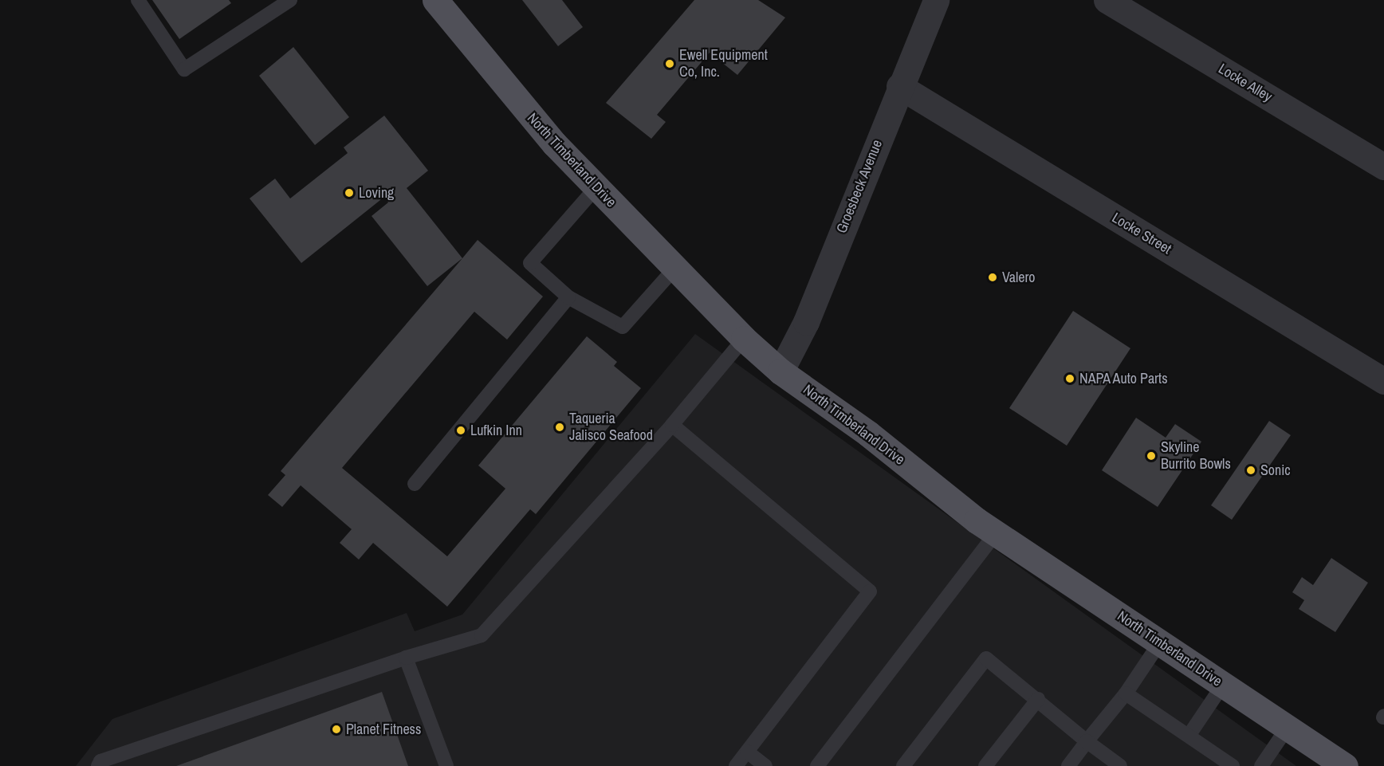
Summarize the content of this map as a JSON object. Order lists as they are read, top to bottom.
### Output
{
  "streets": {
    "main road": ["North Timberland Drive"],
    "street": ["Locke Alley", "Groesbeck Avenue", "Locke Street"]
  },
  "crossings": [
    ["North Timberland Drive", "Groesbeck Avenue"],
    ["Groesbeck Avenue", "Locke Street"]
  ],
  "places": [
    "Ewell Equipment Co, Inc.",
    "Loving",
    "Valero",
    "NAPA Auto Parts",
    "Taqueria Jalisco Seafood",
    "Lufkin Inn",
    "Skyline Burrito Bowls",
    "Sonic",
    "Planet Fitness"
  ]
}
